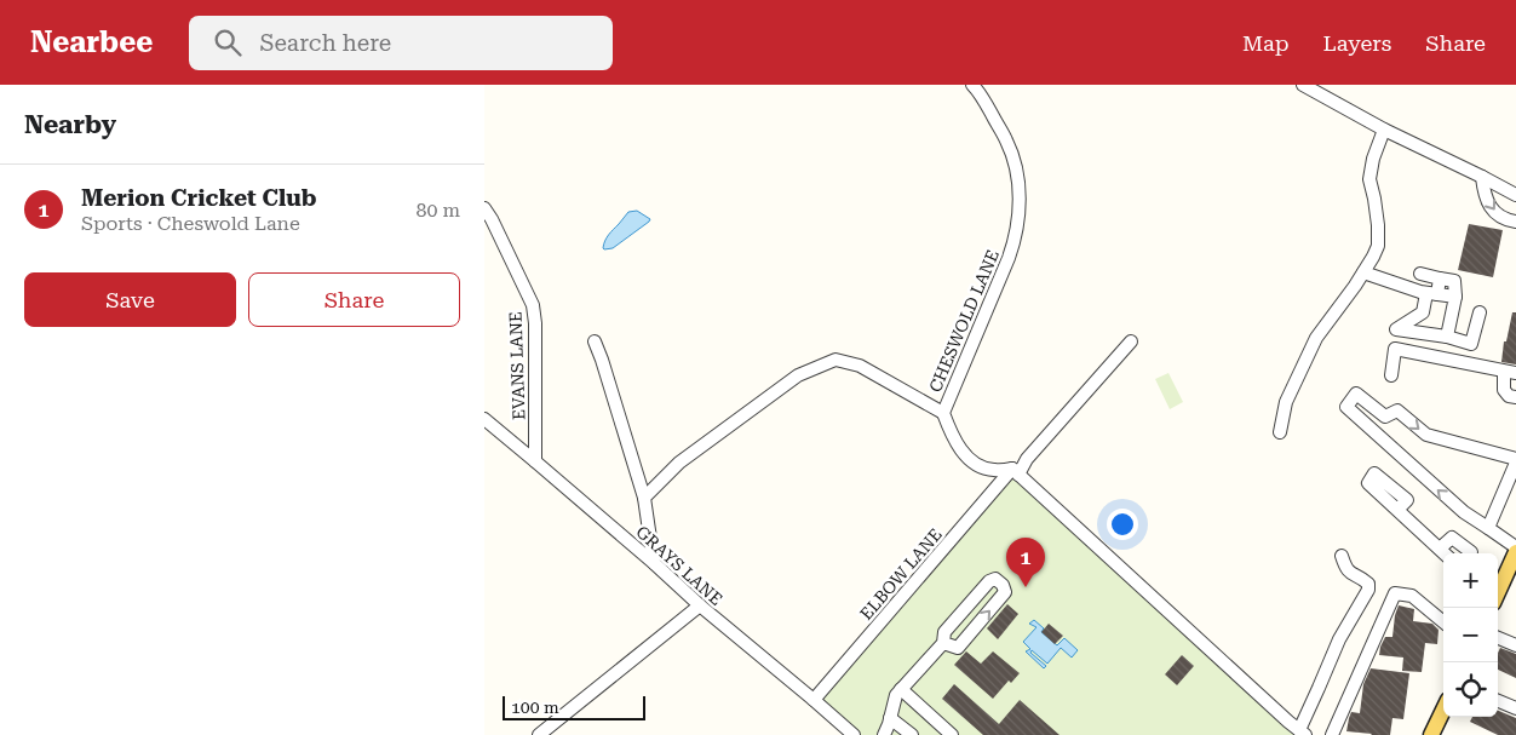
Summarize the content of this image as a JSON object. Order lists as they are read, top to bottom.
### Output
{
  "streets": {
    "street": [
      "CHESWOLD LANE",
      "EVANS LANE",
      "GRAYS LANE",
      "ELBOW LANE"
    ]
  },
  "crossings": [
    ["CHESWOLD LANE", "ELBOW LANE"],
    ["EVANS LANE", "GRAYS LANE"],
    ["GRAYS LANE", "ELBOW LANE"]
  ],
  "scale_bar": "100 m",
  "page": {
    "header": "Nearbee",
    "search": "Search here",
    "nav": ["Map", "Layers", "Share"],
    "heading": "Nearby",
    "list": [
      {
        "mark": "1",
        "name": "Merion Cricket Club",
        "note": "Sports · Cheswold Lane",
        "value": "80 m"
      }
    ],
    "buttons": ["Save", "Share"],
    "pins": "1",
    "map_buttons": ["+", "−"],
    "scale": "100 m"
  }
}
